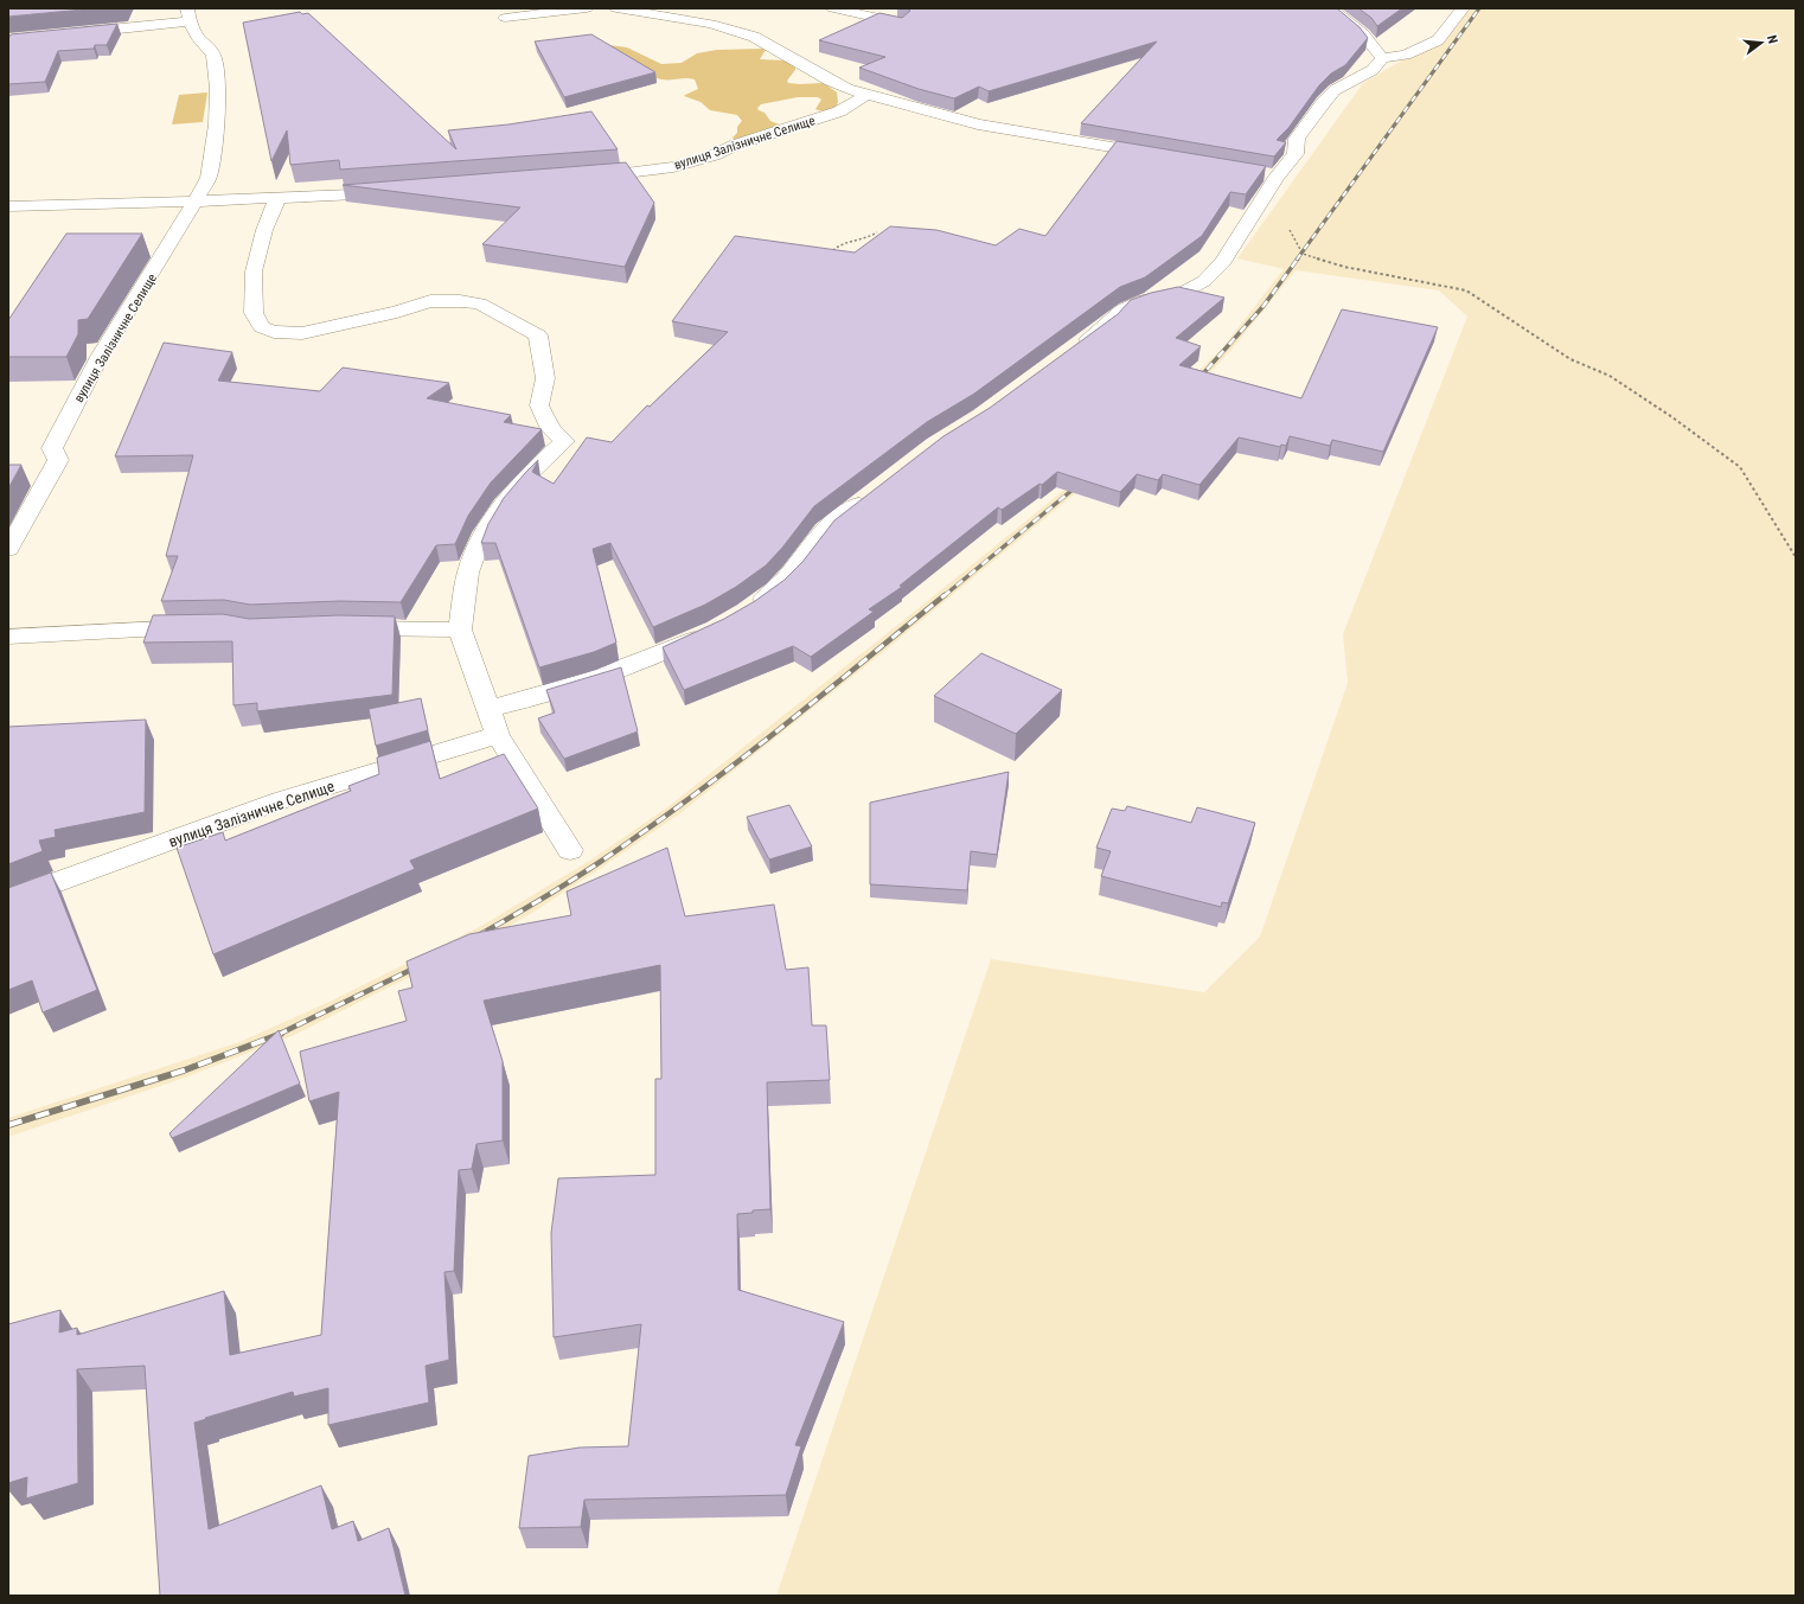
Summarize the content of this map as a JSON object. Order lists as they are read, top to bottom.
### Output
{
  "streets": {
    "street": ["вулиця Залізничне Селище"]
  },
  "north": "right"
}
